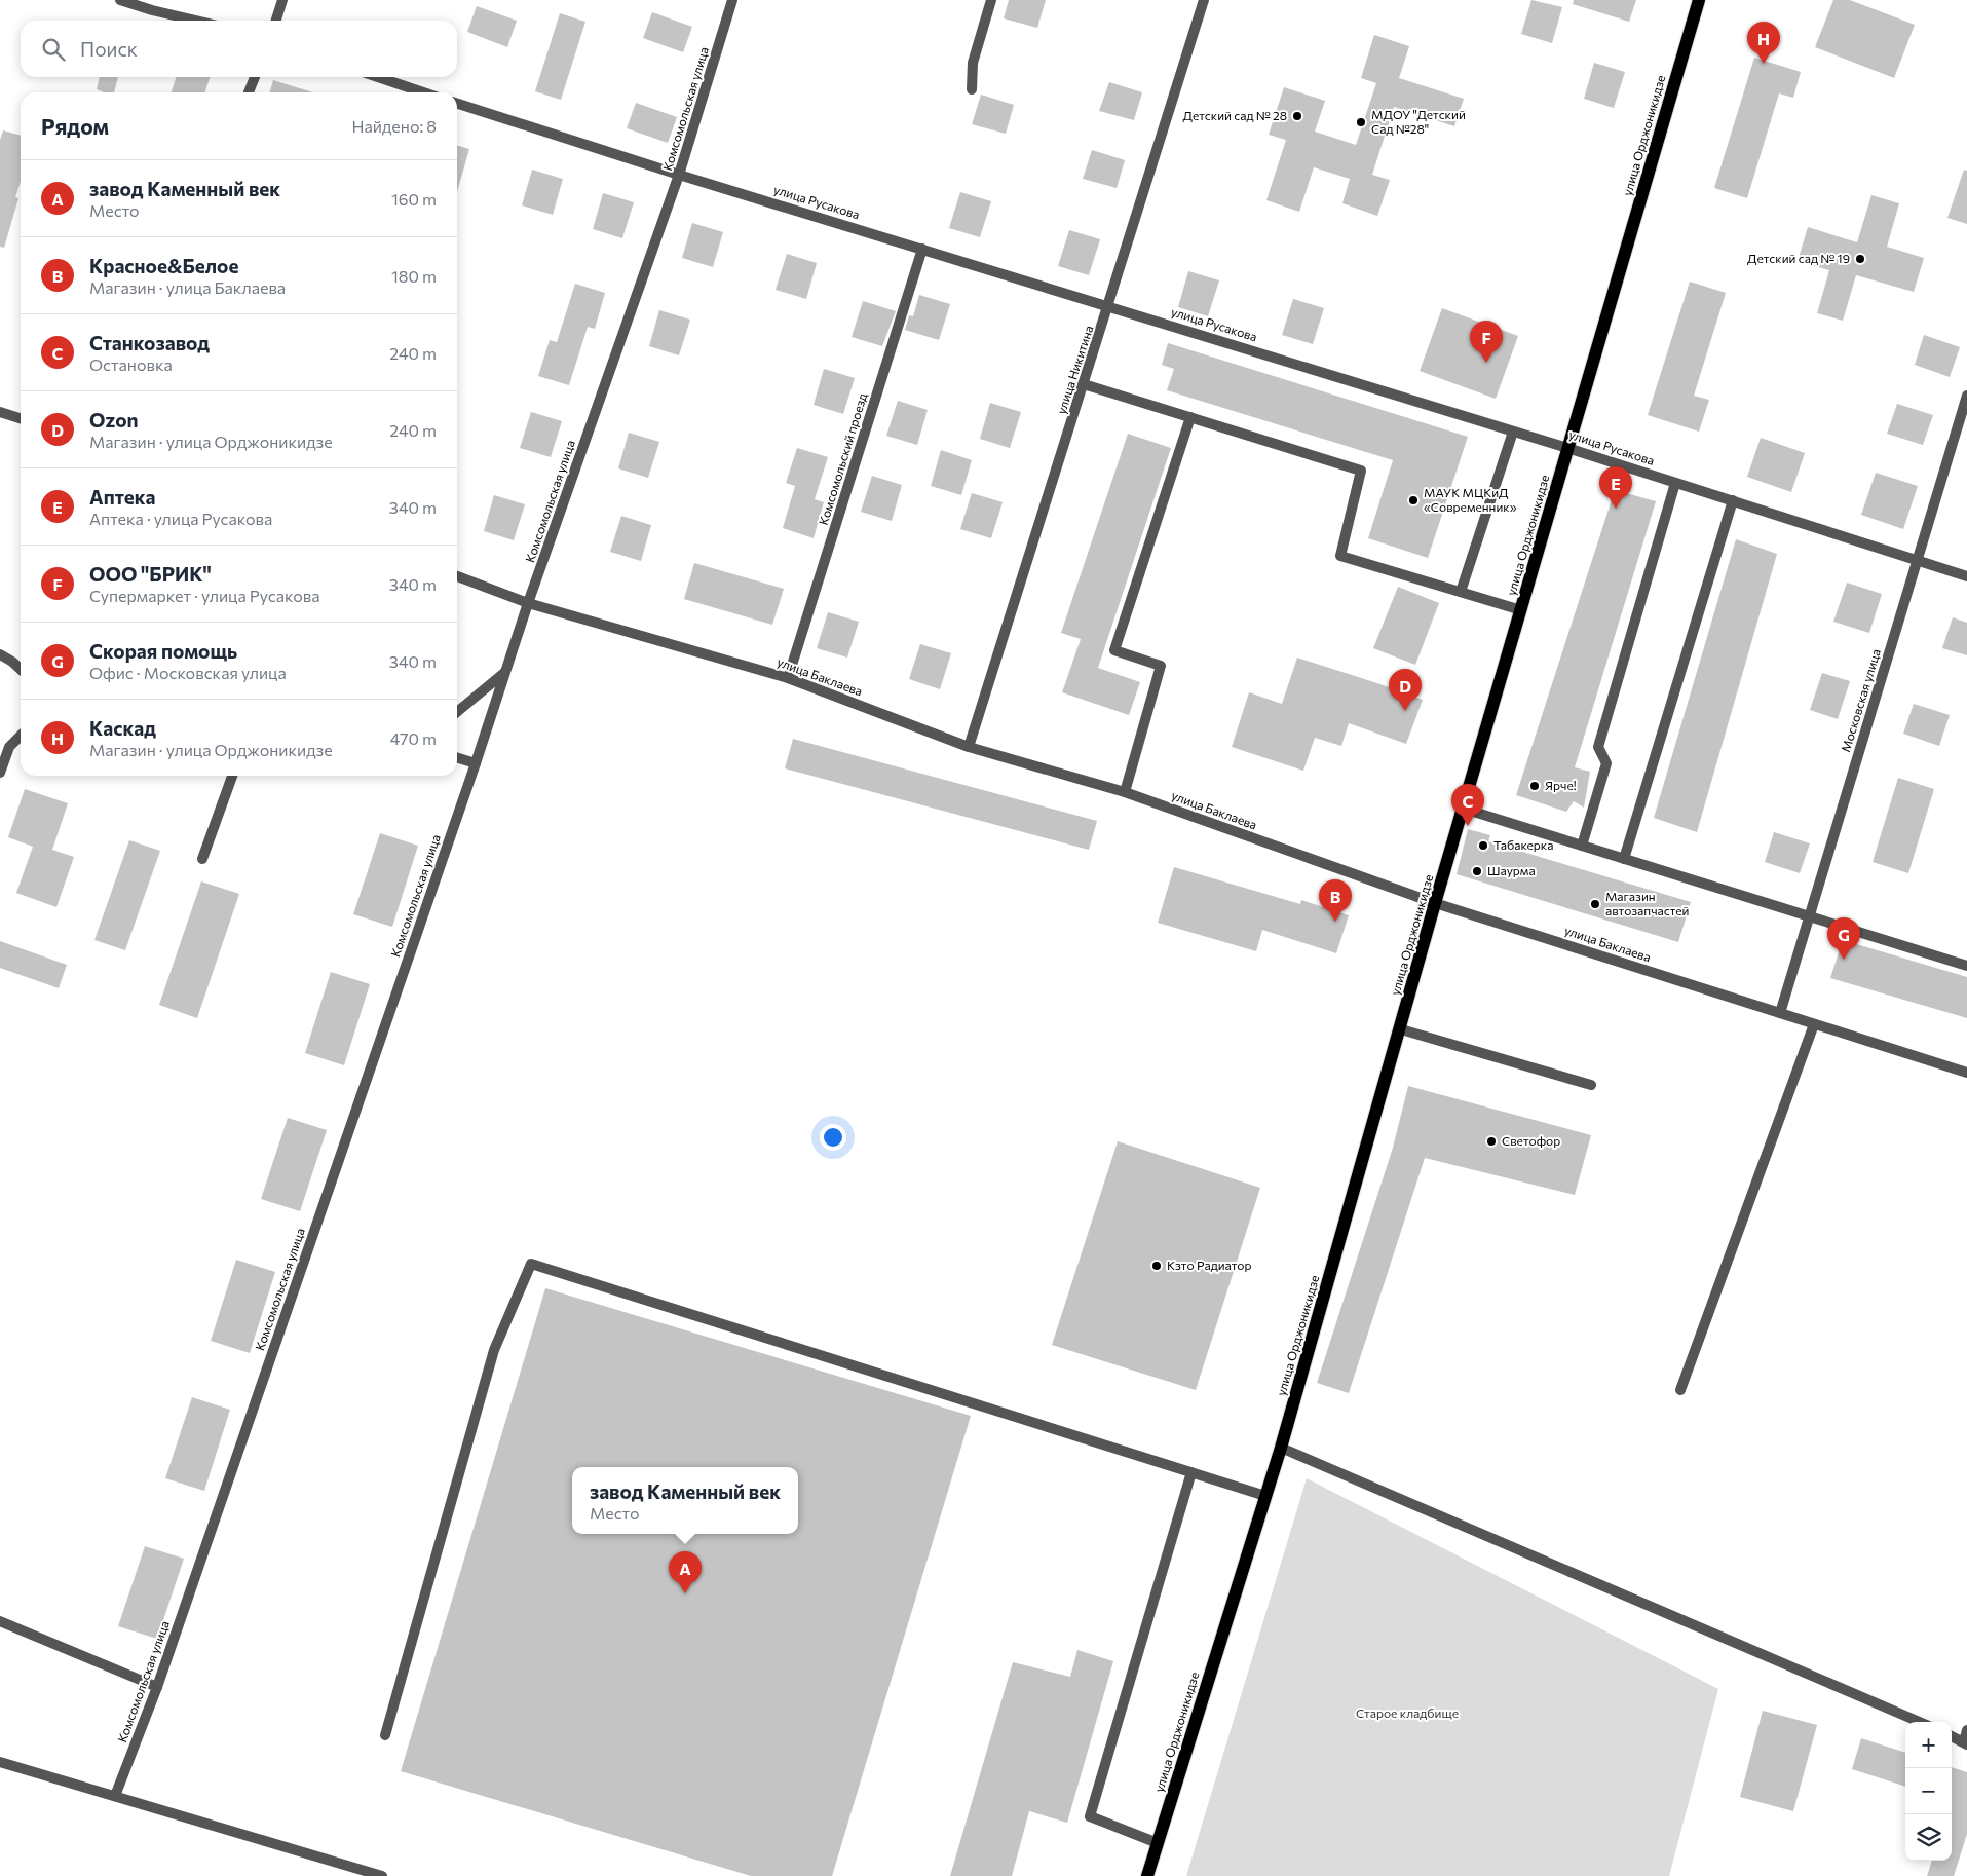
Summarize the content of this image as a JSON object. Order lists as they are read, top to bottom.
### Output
{
  "streets": {
    "main road": ["улица Орджоникидзе"],
    "street": [
      "Комсомольская улица",
      "улица Русакова",
      "улица Никитина",
      "Комсомольский проезд",
      "улица Баклаева",
      "Московская улица"
    ]
  },
  "crossings": [
    ["Комсомольская улица", "улица Русакова"],
    ["Комсомольская улица", "улица Баклаева"],
    ["улица Орджоникидзе", "улица Русакова"],
    ["улица Орджоникидзе", "улица Баклаева"],
    ["улица Русакова", "улица Никитина"],
    ["улица Русакова", "Комсомольский проезд"],
    ["улица Русакова", "Московская улица"],
    ["улица Никитина", "улица Баклаева"],
    ["Комсомольский проезд", "улица Баклаева"],
    ["улица Баклаева", "Московская улица"]
  ],
  "parks": ["Старое кладбище"],
  "places": [
    "Детский сад № 28",
    "МДОУ \"Детский Сад №28\"",
    "Детский сад № 19",
    "МАУК МЦКиД «Современник»",
    "Ярче!",
    "Табакерка",
    "Шаурма",
    "Магазин автозапчастей",
    "Светофор",
    "Кзто Радиатор"
  ],
  "page": {
    "search": "Поиск",
    "pins": [
      "H",
      "F",
      "E",
      "D",
      "C",
      "B",
      "G",
      "A"
    ],
    "heading": ["Рядом", "Найдено: 8"],
    "list": [
      {
        "mark": "A",
        "name": "завод Каменный век",
        "note": "Место",
        "value": "160 m"
      },
      {
        "mark": "B",
        "name": "Красное&Белое",
        "note": "Магазин · улица Баклаева",
        "value": "180 m"
      },
      {
        "mark": "C",
        "name": "Станкозавод",
        "note": "Остановка",
        "value": "240 m"
      },
      {
        "mark": "D",
        "name": "Ozon",
        "note": "Магазин · улица Орджоникидзе",
        "value": "240 m"
      },
      {
        "mark": "E",
        "name": "Аптека",
        "note": "Аптека · улица Русакова",
        "value": "340 m"
      },
      {
        "mark": "F",
        "name": "ООО \"БРИК\"",
        "note": "Супермаркет · улица Русакова",
        "value": "340 m"
      },
      {
        "mark": "G",
        "name": "Скорая помощь",
        "note": "Офис · Московская улица",
        "value": "340 m"
      },
      {
        "mark": "H",
        "name": "Каскад",
        "note": "Магазин · улица Орджоникидзе",
        "value": "470 m"
      }
    ],
    "popup": ["завод Каменный век", "Место"],
    "map_buttons": ["+", "−"]
  }
}
